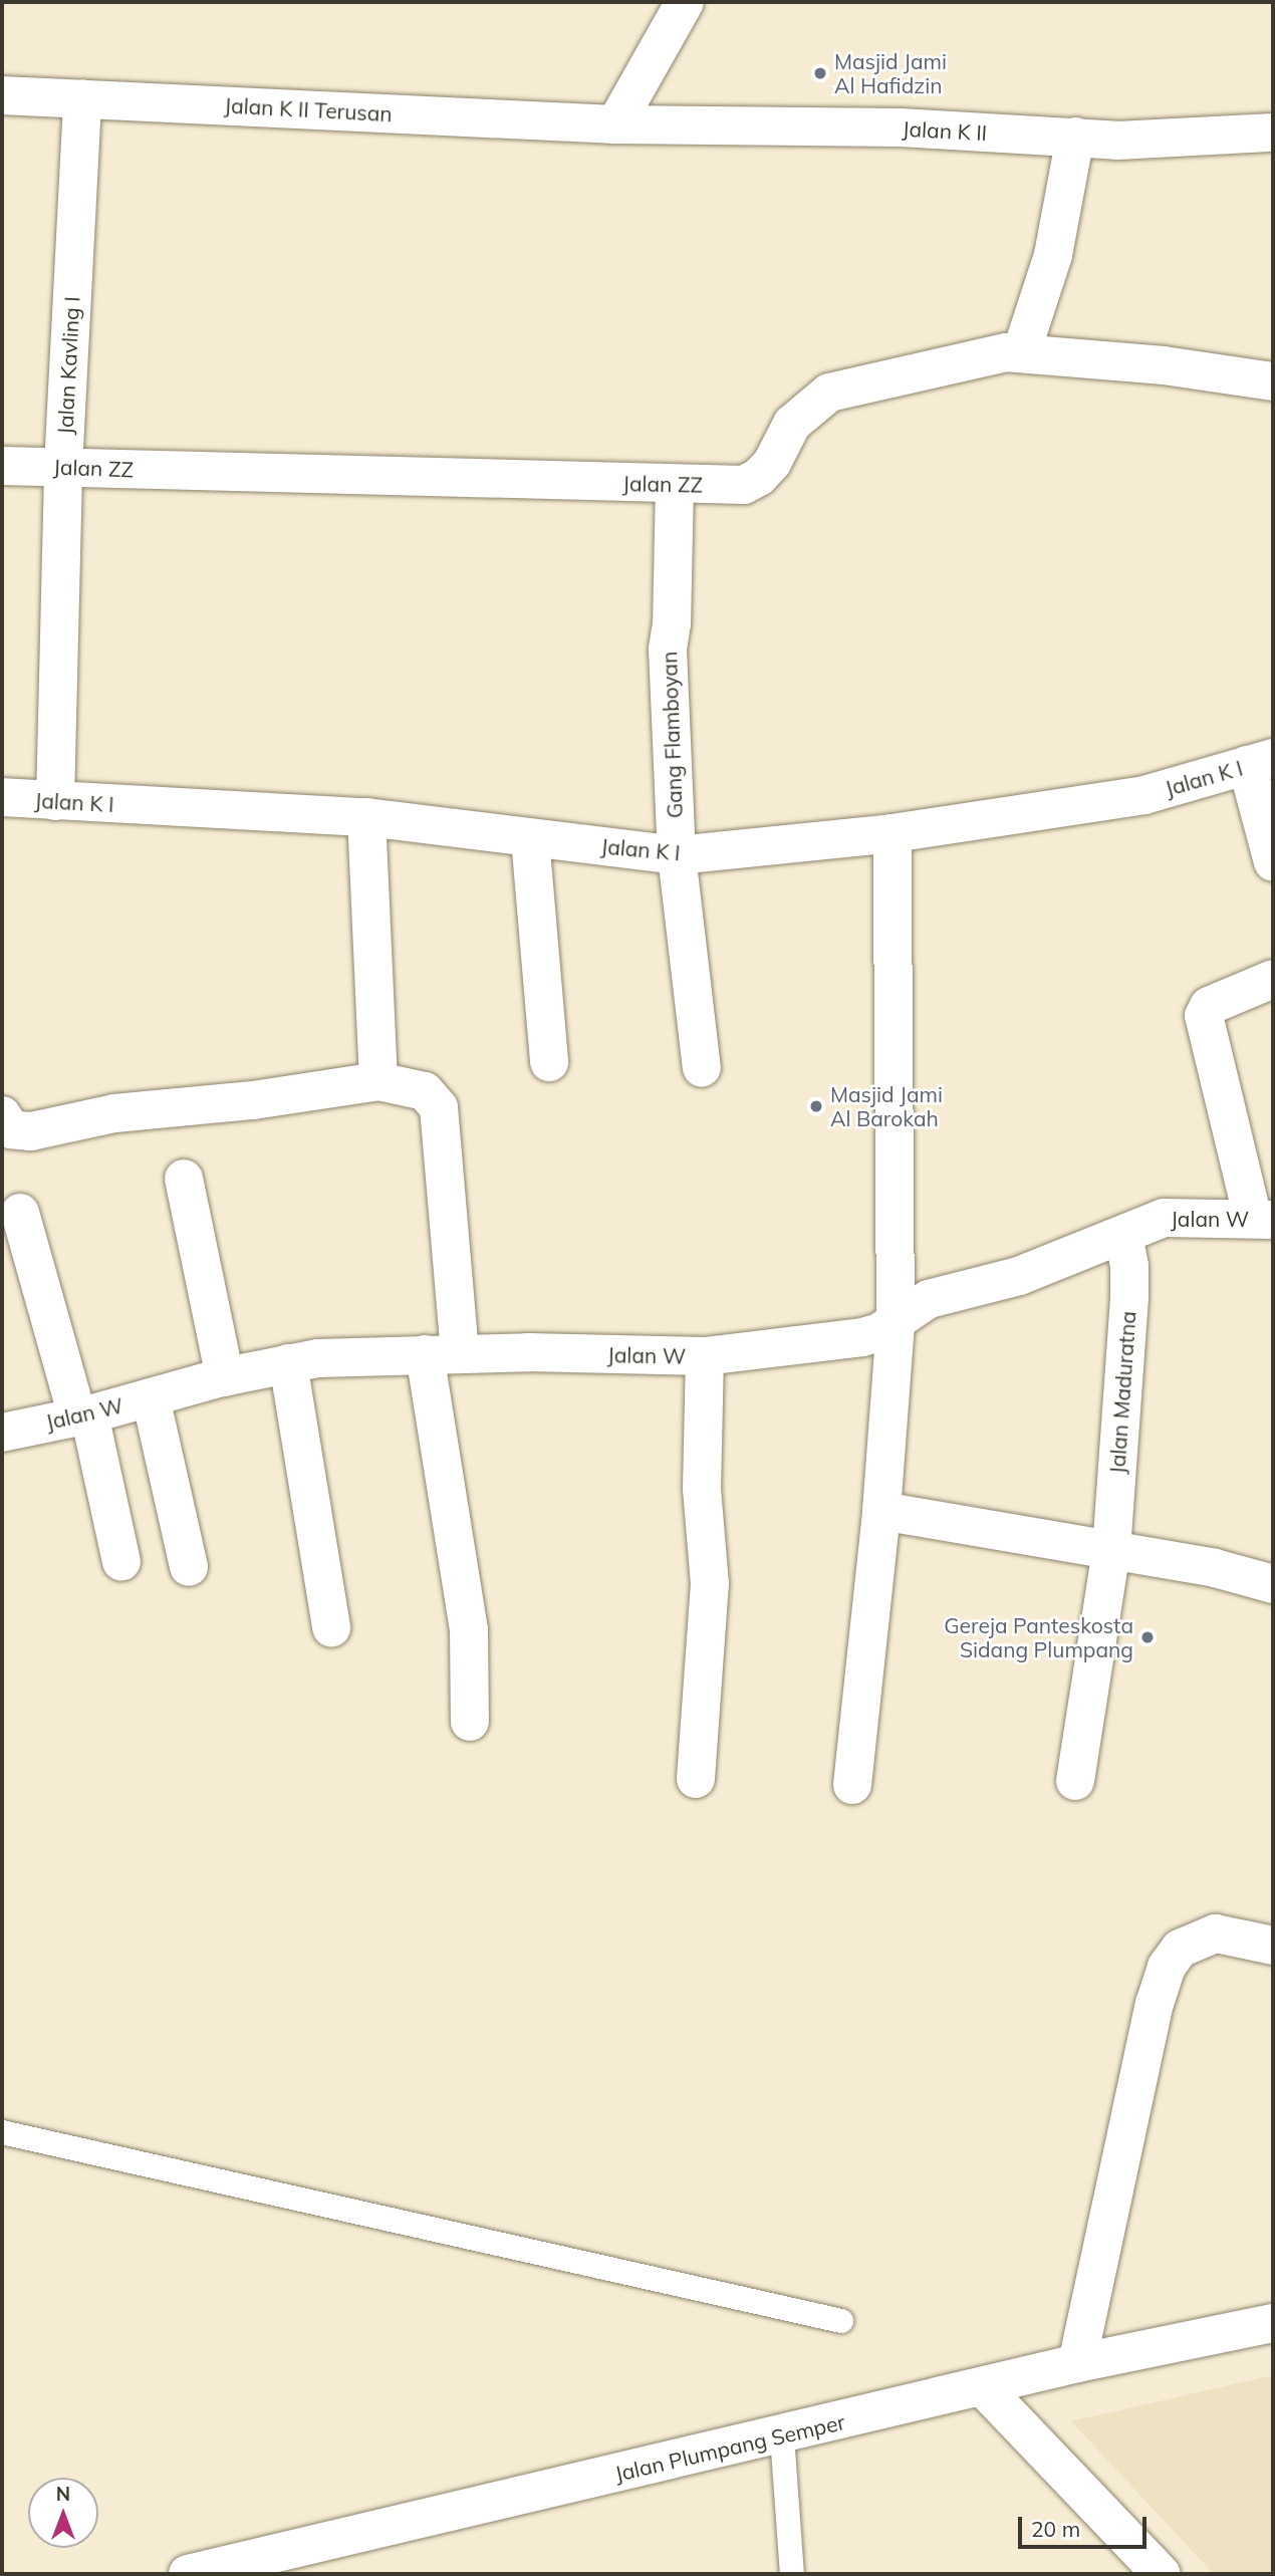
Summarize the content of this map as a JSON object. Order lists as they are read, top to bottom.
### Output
{
  "streets": {
    "street": [
      "Jalan K II Terusan",
      "Jalan K II",
      "Jalan Kavling I",
      "Jalan ZZ",
      "Gang Flamboyan",
      "Jalan K I",
      "Jalan W",
      "Jalan Maduratna",
      "Jalan Plumpang Semper"
    ]
  },
  "crossings": [
    ["Jalan K II Terusan", "Jalan K II"],
    ["Jalan K II Terusan", "Jalan Kavling I"],
    ["Jalan Kavling I", "Jalan ZZ"],
    ["Jalan Kavling I", "Jalan K I"],
    ["Jalan ZZ", "Gang Flamboyan"],
    ["Gang Flamboyan", "Jalan K I"],
    ["Jalan W", "Jalan Maduratna"]
  ],
  "places": ["Masjid Jami Al Hafidzin", "Masjid Jami Al Barokah", "Gereja Panteskosta Sidang Plumpang"],
  "scale_bar": "20 m",
  "north": "top"
}
